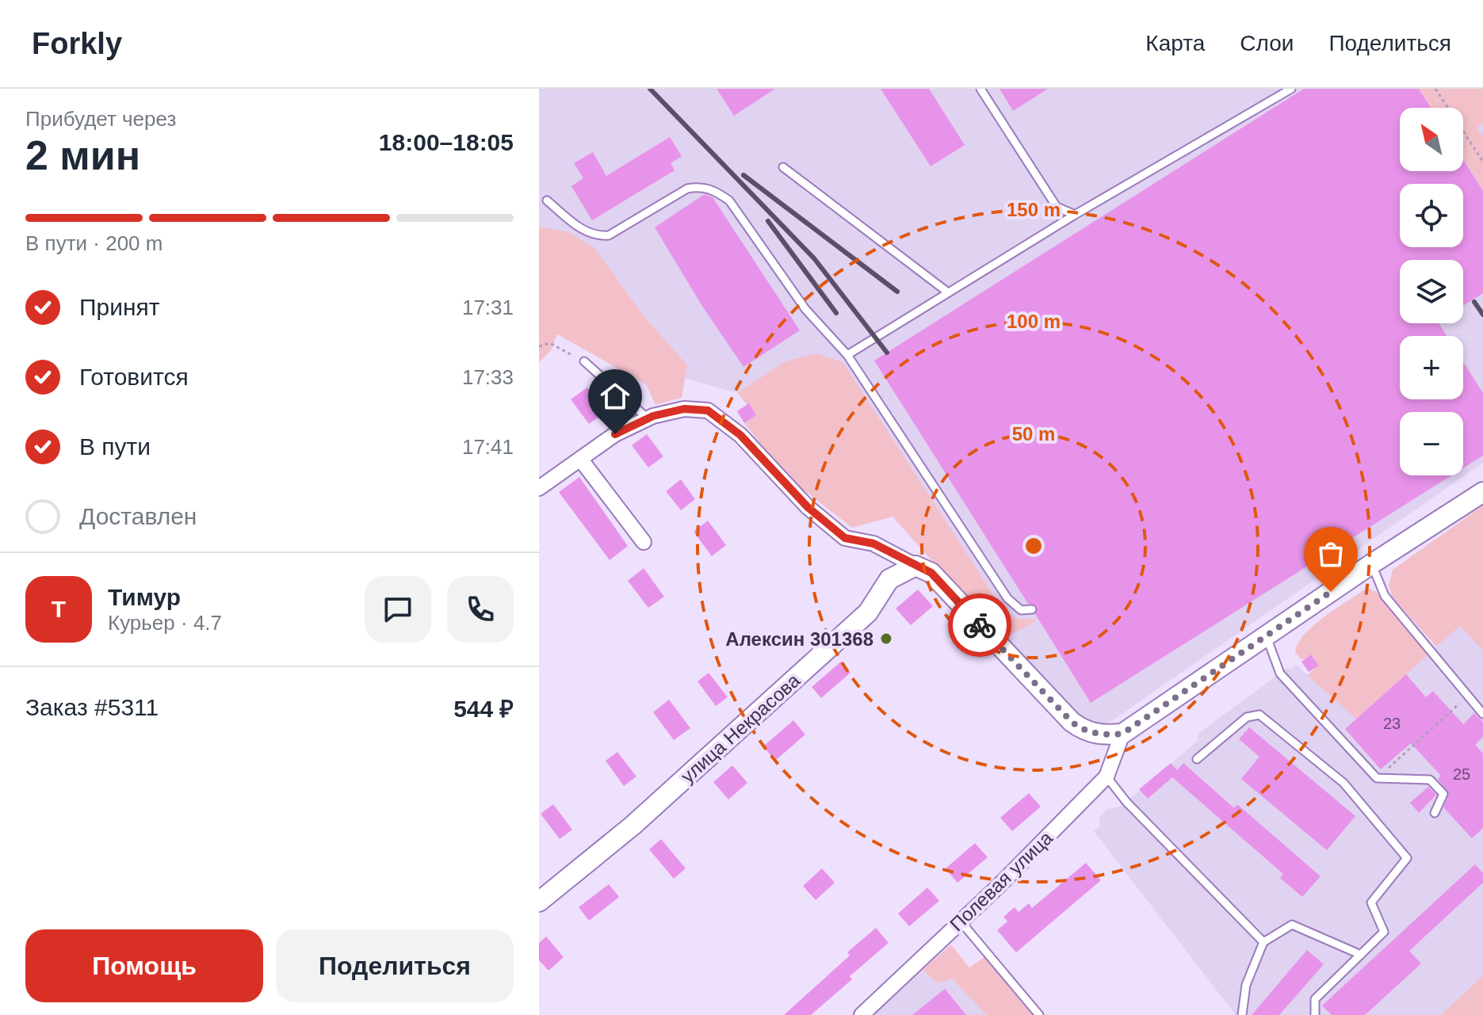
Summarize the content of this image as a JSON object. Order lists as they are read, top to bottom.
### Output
{
  "streets": {
    "main road": ["улица Некрасова"],
    "street": ["Полевая улица"]
  },
  "places": ["Алексин 301368"],
  "house_numbers": ["23", "25"],
  "north": "top left",
  "page": {
    "header": "Forkly",
    "nav": ["Карта", "Слои", "Поделиться"],
    "heading": ["2 мин", "Прибудет через", "18:00–18:05"],
    "panel": [
      "Тимур",
      "Курьер · 4.7",
      "Заказ #5311",
      "544 ₽"
    ],
    "map_buttons": ["+", "−"],
    "bar": "В пути · 200 m",
    "list": [
      ["Принят", "17:31"],
      ["Готовится", "17:33"],
      ["В пути", "17:41"],
      "Доставлен"
    ],
    "round": "Т",
    "buttons": ["Помощь", "Поделиться"]
  },
  "rings": ["150 m", "100 m", "50 m"]
}
